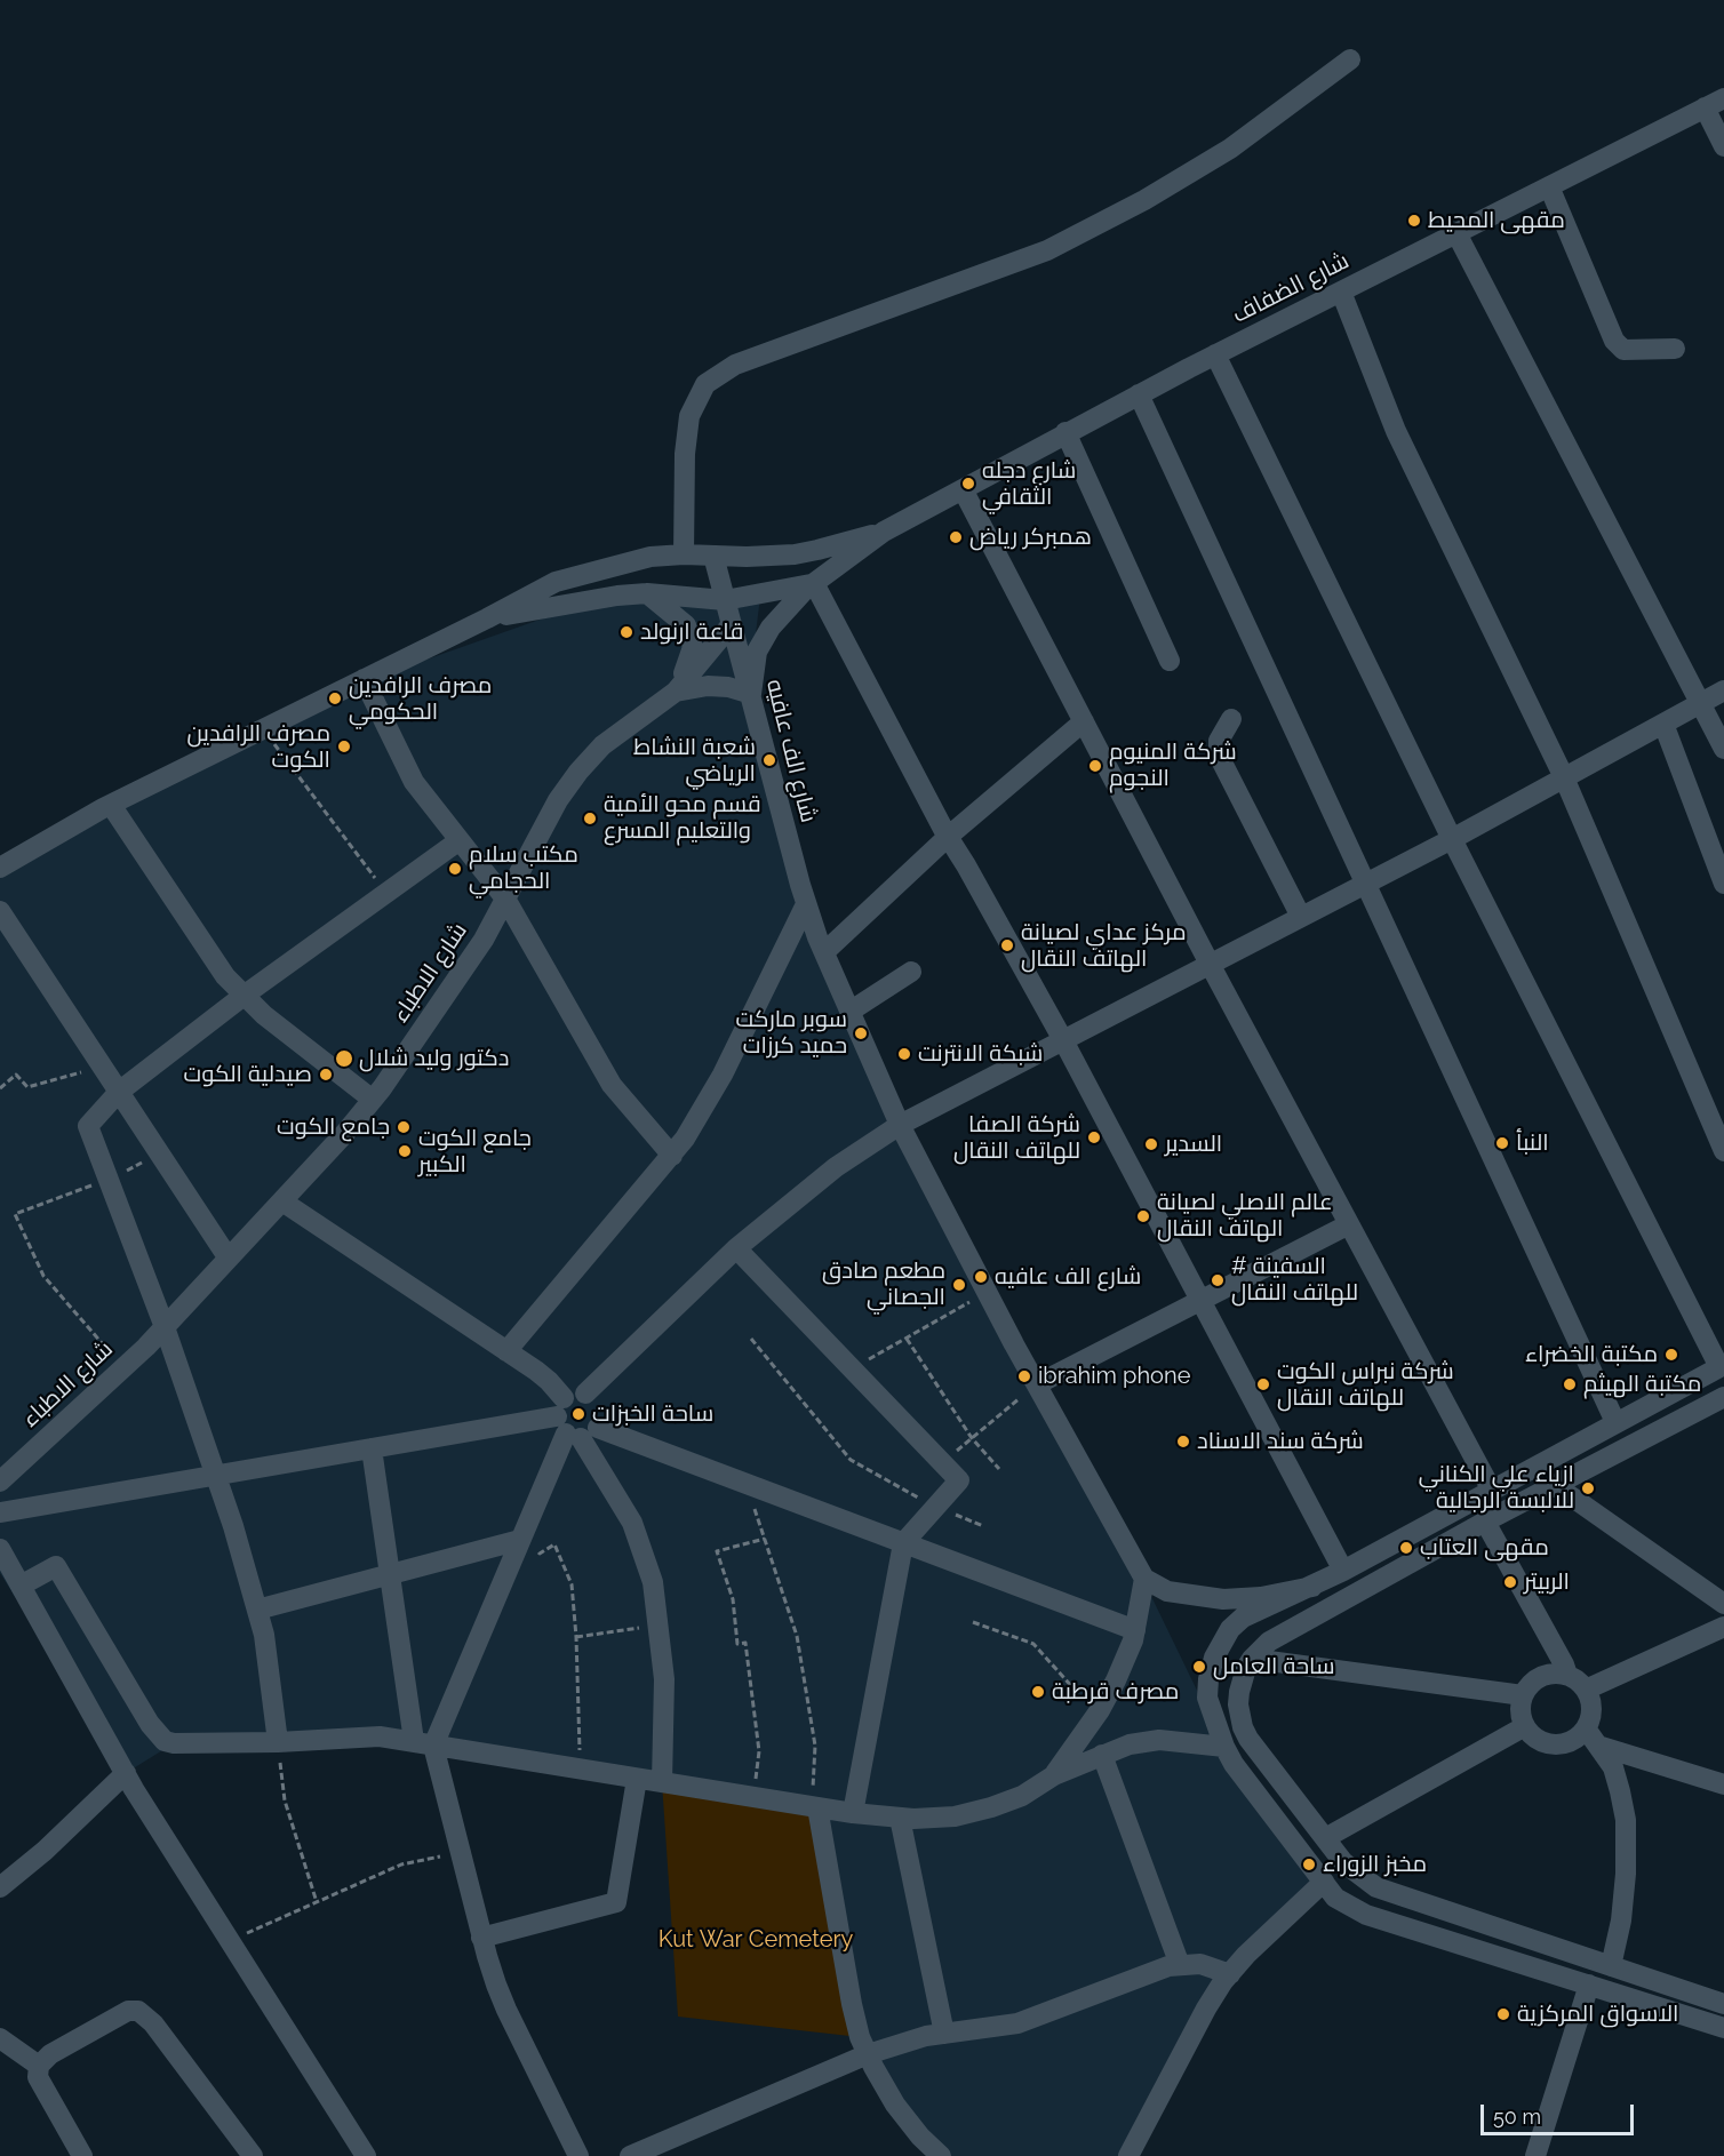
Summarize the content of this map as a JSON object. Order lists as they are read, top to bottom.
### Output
{
  "streets": {
    "street": ["شارع الضفاف", "شارع الف عافيه", "شارع الاطباء"]
  },
  "crossings": [
    ["شارع الف عافيه", "شارع الاطباء"]
  ],
  "parks": ["Kut War Cemetery"],
  "places": [
    "مقهى المحيط",
    "شارع دجله الثقافي",
    "همبركر رياض",
    "قاعة ارنولد",
    "مصرف الرافدين الحكومي",
    "مصرف الرافدين الكوت",
    "شعبة النشاط الرياضي",
    "شركة المنيوم النجوم",
    "قسم محو الأمية والتعليم المسرع",
    "مكتب سلام الحجامي",
    "مركز عداي لصيانة الهاتف النقال",
    "سوبر ماركت حميد كرزات",
    "شبكة الانترنت",
    "دكتور وليد شلال",
    "صيدلية الكوت",
    "جامع الكوت",
    "شركة الصفا للهاتف النقال",
    "النبأ",
    "السدير",
    "جامع الكوت الكبير",
    "عالم الاصلي لصيانة الهاتف النقال",
    "شارع الف عافيه",
    "# السفينة للهاتف النقال",
    "مطعم صادق الجصاني",
    "مكتبة الخضراء",
    "ibrahim phone",
    "شركة نبراس الكوت للهاتف النقال",
    "مكتبة الهيثم",
    "ساحة الخبزات",
    "شركة سند الاسناد",
    "ازياء علي الكناني للالبسة الرجالية",
    "مقهى العتاب",
    "الربيتر",
    "ساحة العامل",
    "مصرف قرطبة",
    "مخبز الزوراء",
    "الاسواق المركزية"
  ],
  "scale_bar": "50 m"
}
